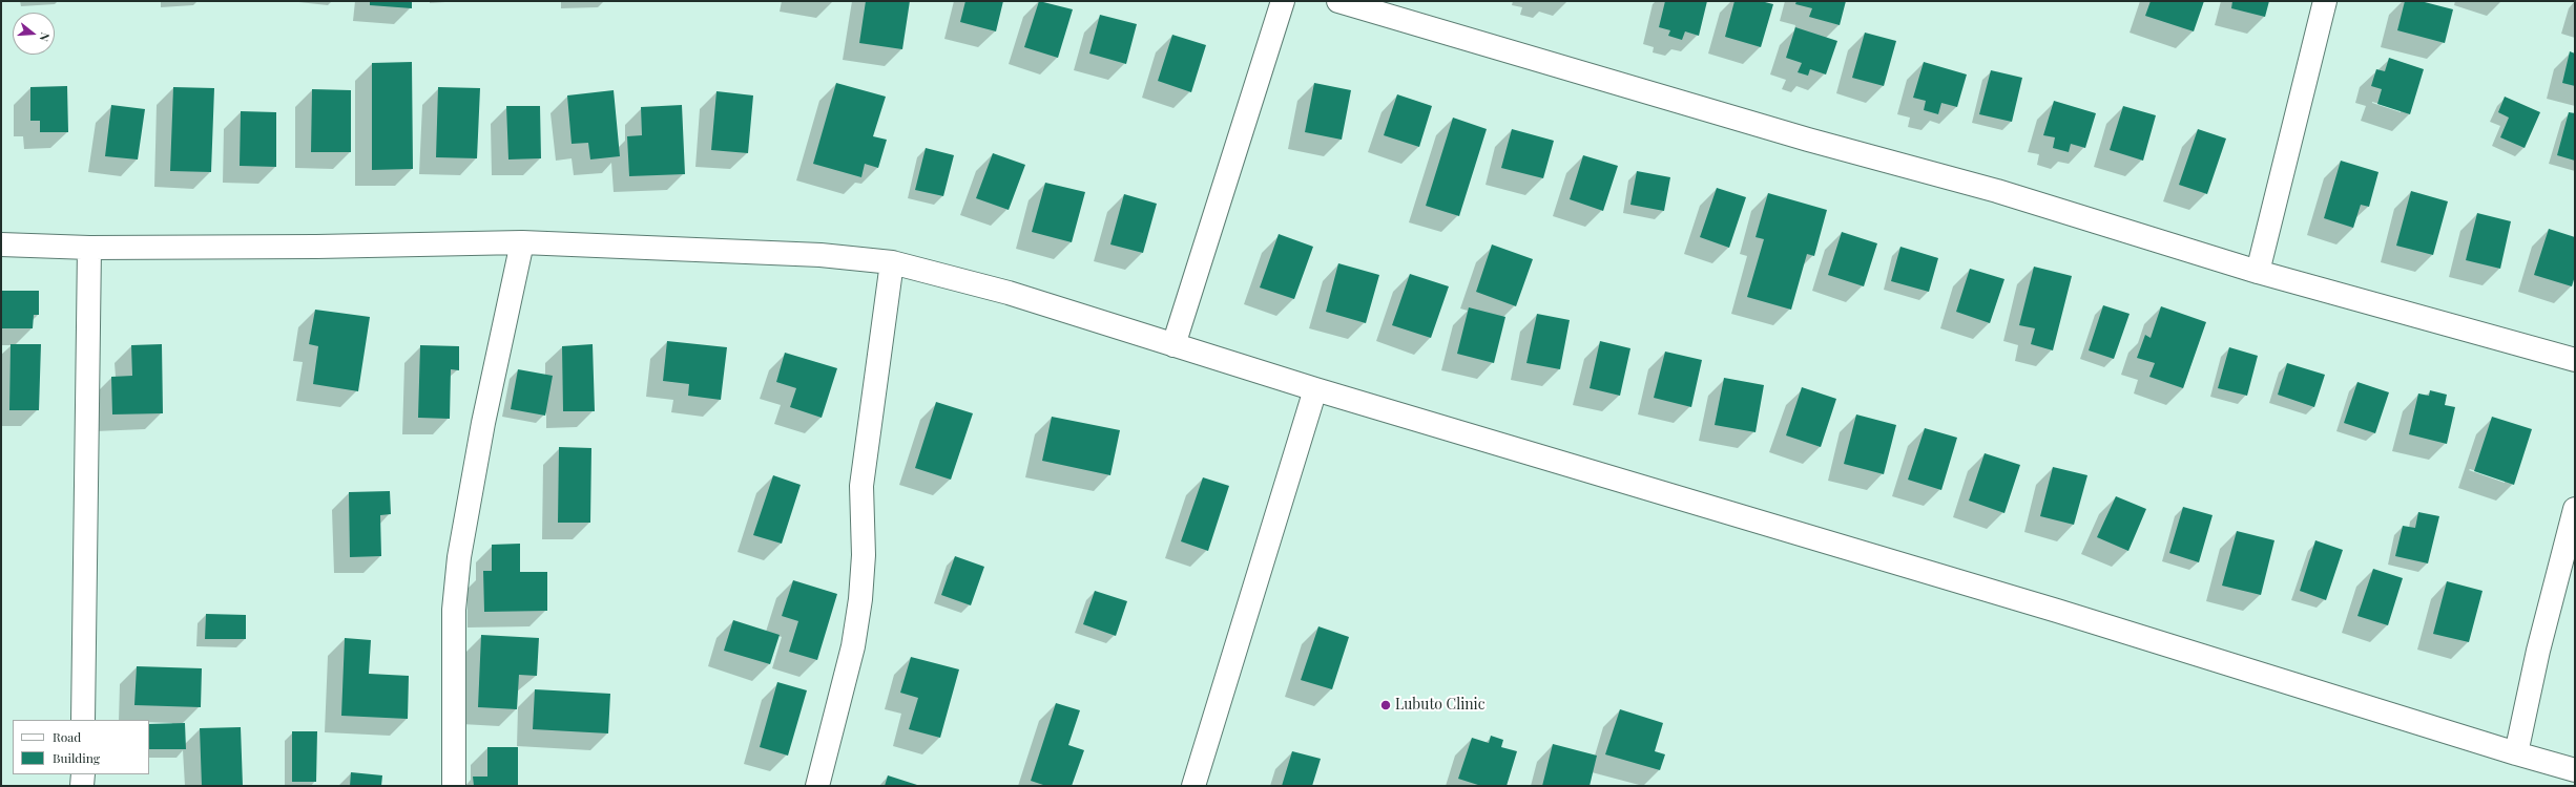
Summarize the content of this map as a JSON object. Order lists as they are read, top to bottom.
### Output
{
  "places": ["Lubuto Clinic"],
  "legend": ["Road", "Building"],
  "north": "right"
}
